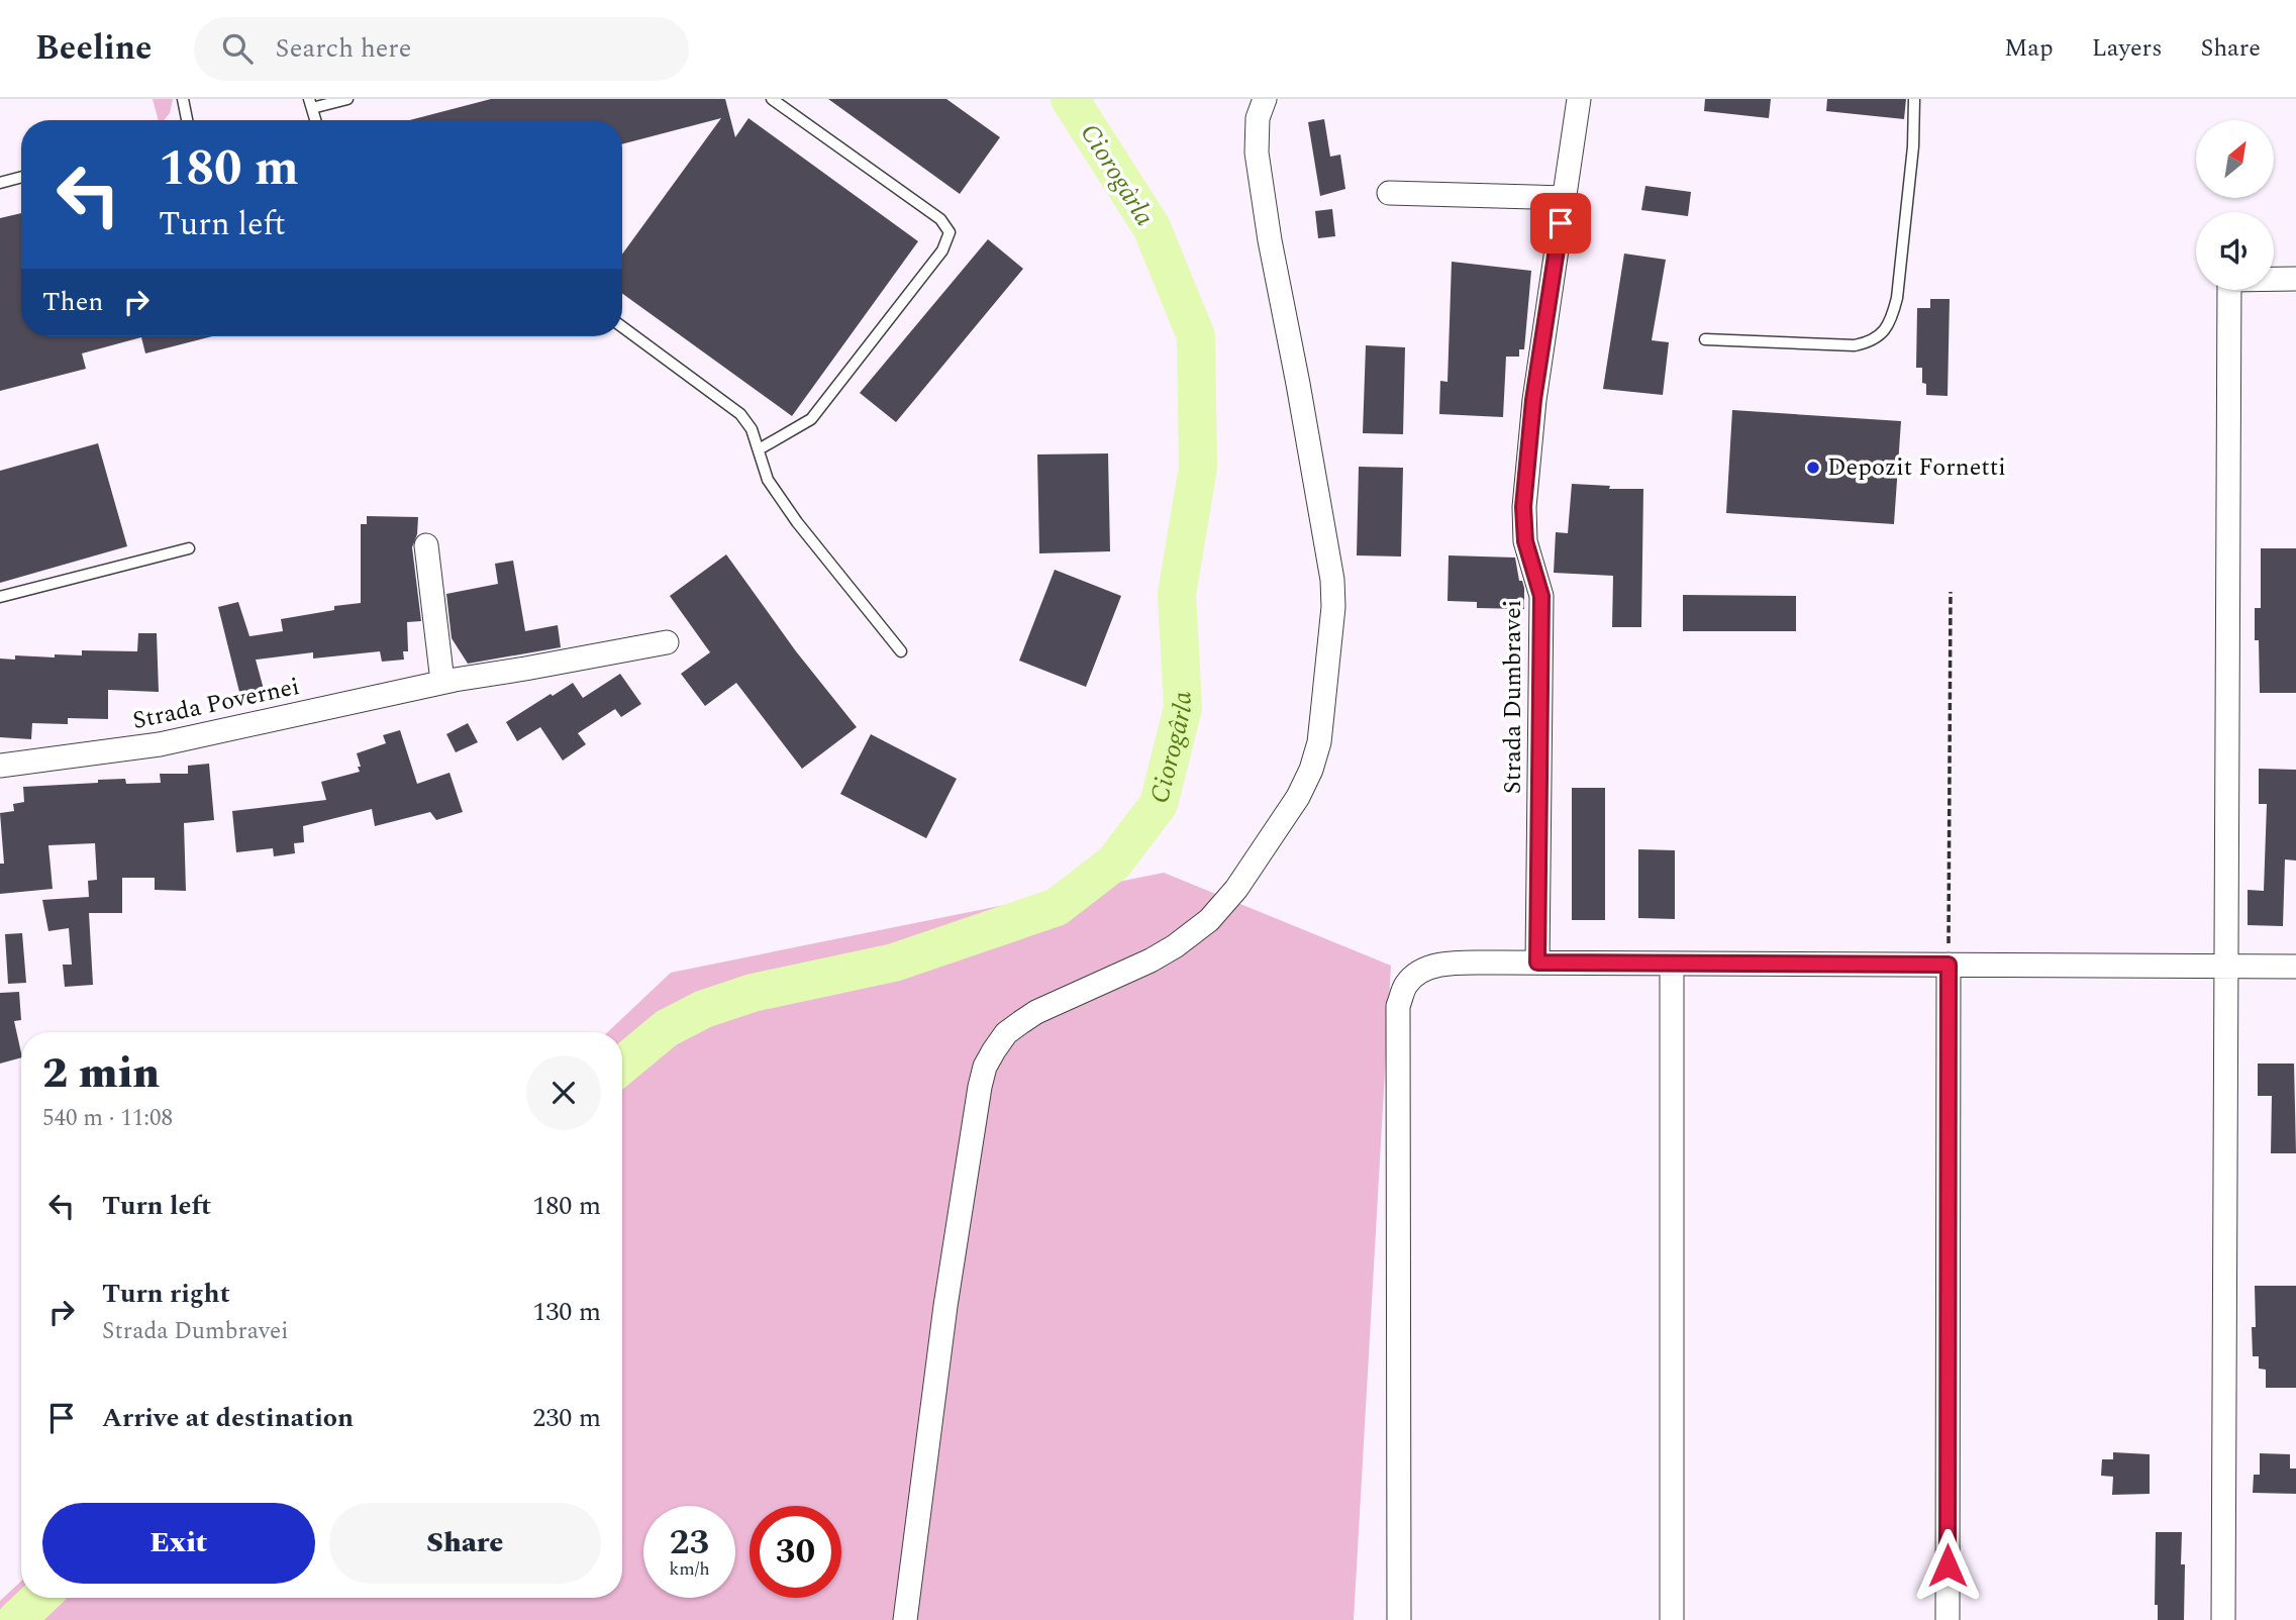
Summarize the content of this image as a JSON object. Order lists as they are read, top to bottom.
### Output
{
  "streets": {
    "street": ["Strada Dumbravei", "Strada Povernei"]
  },
  "water": ["Ciorogârla"],
  "places": ["Depozit Fornetti"],
  "north": "top right",
  "page": {
    "header": "Beeline",
    "search": "Search here",
    "nav": ["Map", "Layers", "Share"],
    "turn": ["180 m", "Turn left"],
    "then": "Then",
    "heading": ["2 min", "540 m · 11:08"],
    "list": [
      {
        "name": "Turn left",
        "value": "180 m"
      },
      {
        "name": "Turn right",
        "note": "Strada Dumbravei",
        "value": "130 m"
      },
      {
        "name": "Arrive at destination",
        "value": "230 m"
      }
    ],
    "buttons": ["Exit", "Share"],
    "speed": "23 km/h",
    "limit": "30"
  }
}
